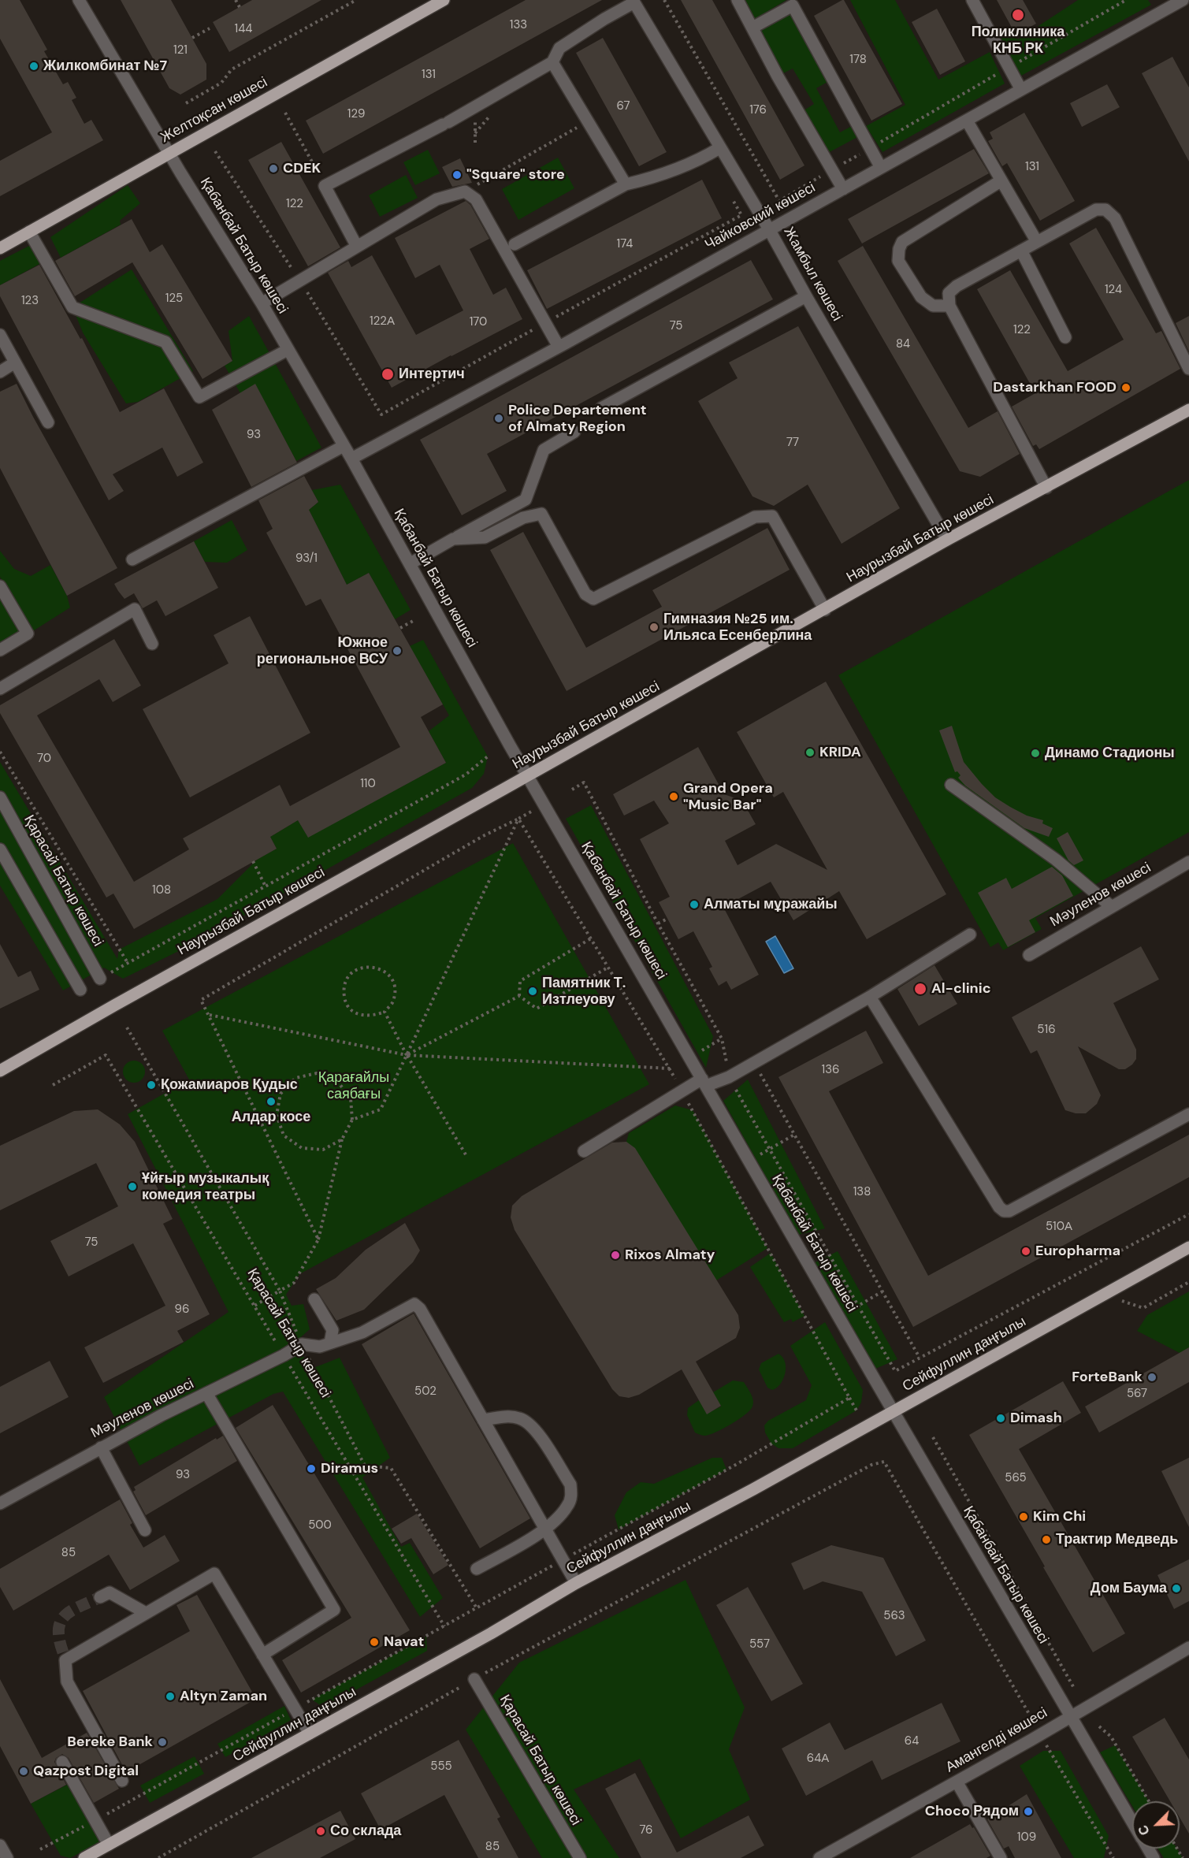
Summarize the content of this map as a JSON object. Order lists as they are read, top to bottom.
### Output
{
  "streets": {
    "main road": ["Желтоқсан көшесі", "Наурызбай Батыр көшесі", "Сейфуллин даңғылы"],
    "street": [
      "Чайковский көшесі",
      "Қабанбай Батыр көшесі",
      "Жамбыл көшесі",
      "Қарасай Батыр көшесі",
      "Мәуленов көшесі",
      "Амангелді көшесі"
    ]
  },
  "crossings": [
    ["Желтоқсан көшесі", "Қабанбай Батыр көшесі"],
    ["Чайковский көшесі", "Қабанбай Батыр көшесі"],
    ["Чайковский көшесі", "Жамбыл көшесі"],
    ["Қабанбай Батыр көшесі", "Наурызбай Батыр көшесі"],
    ["Қабанбай Батыр көшесі", "Сейфуллин даңғылы"],
    ["Қабанбай Батыр көшесі", "Амангелді көшесі"],
    ["Жамбыл көшесі", "Наурызбай Батыр көшесі"],
    ["Қарасай Батыр көшесі", "Мәуленов көшесі"]
  ],
  "parks": ["Қарағайлы саябағы"],
  "places": [
    "Поликлиника КНБ РК",
    "Жилкомбинат №7",
    "CDEK",
    "\"Square\" store",
    "Интертич",
    "Dastarkhan FOOD",
    "Police Departement of Almaty Region",
    "Гимназия №25 им. Ильяса Есенберлина",
    "Южное региональное ВСУ",
    "KRIDA",
    "Динамо Стадионы",
    "Grand Opera \"Music Bar\"",
    "Алматы мұражайы",
    "Al-clinic",
    "Памятник Т. Изтлеуову",
    "Қожамиаров Қудыс",
    "Алдар косе",
    "Ұйғыр музыкалық комедия театры",
    "Europharma",
    "Rixos Almaty",
    "ForteBank",
    "Dimash",
    "Diramus",
    "Kim Chi",
    "Трактир Медведь",
    "Дом Баума",
    "Navat",
    "Altyn Zaman",
    "Bereke Bank",
    "Qazpost Digital",
    "Choco Рядом",
    "Со склада"
  ],
  "house_numbers": [
    "133",
    "144",
    "121",
    "178",
    "131",
    "67",
    "176",
    "129",
    "131",
    "122",
    "174",
    "124",
    "125",
    "123",
    "122А",
    "170",
    "75",
    "122",
    "84",
    "93",
    "77",
    "93/1",
    "70",
    "110",
    "108",
    "516",
    "136",
    "138",
    "510А",
    "75",
    "96",
    "502",
    "567",
    "93",
    "565",
    "500",
    "85",
    "563",
    "557",
    "64",
    "64А",
    "555",
    "76",
    "109",
    "85"
  ],
  "north": "bottom left"
}
